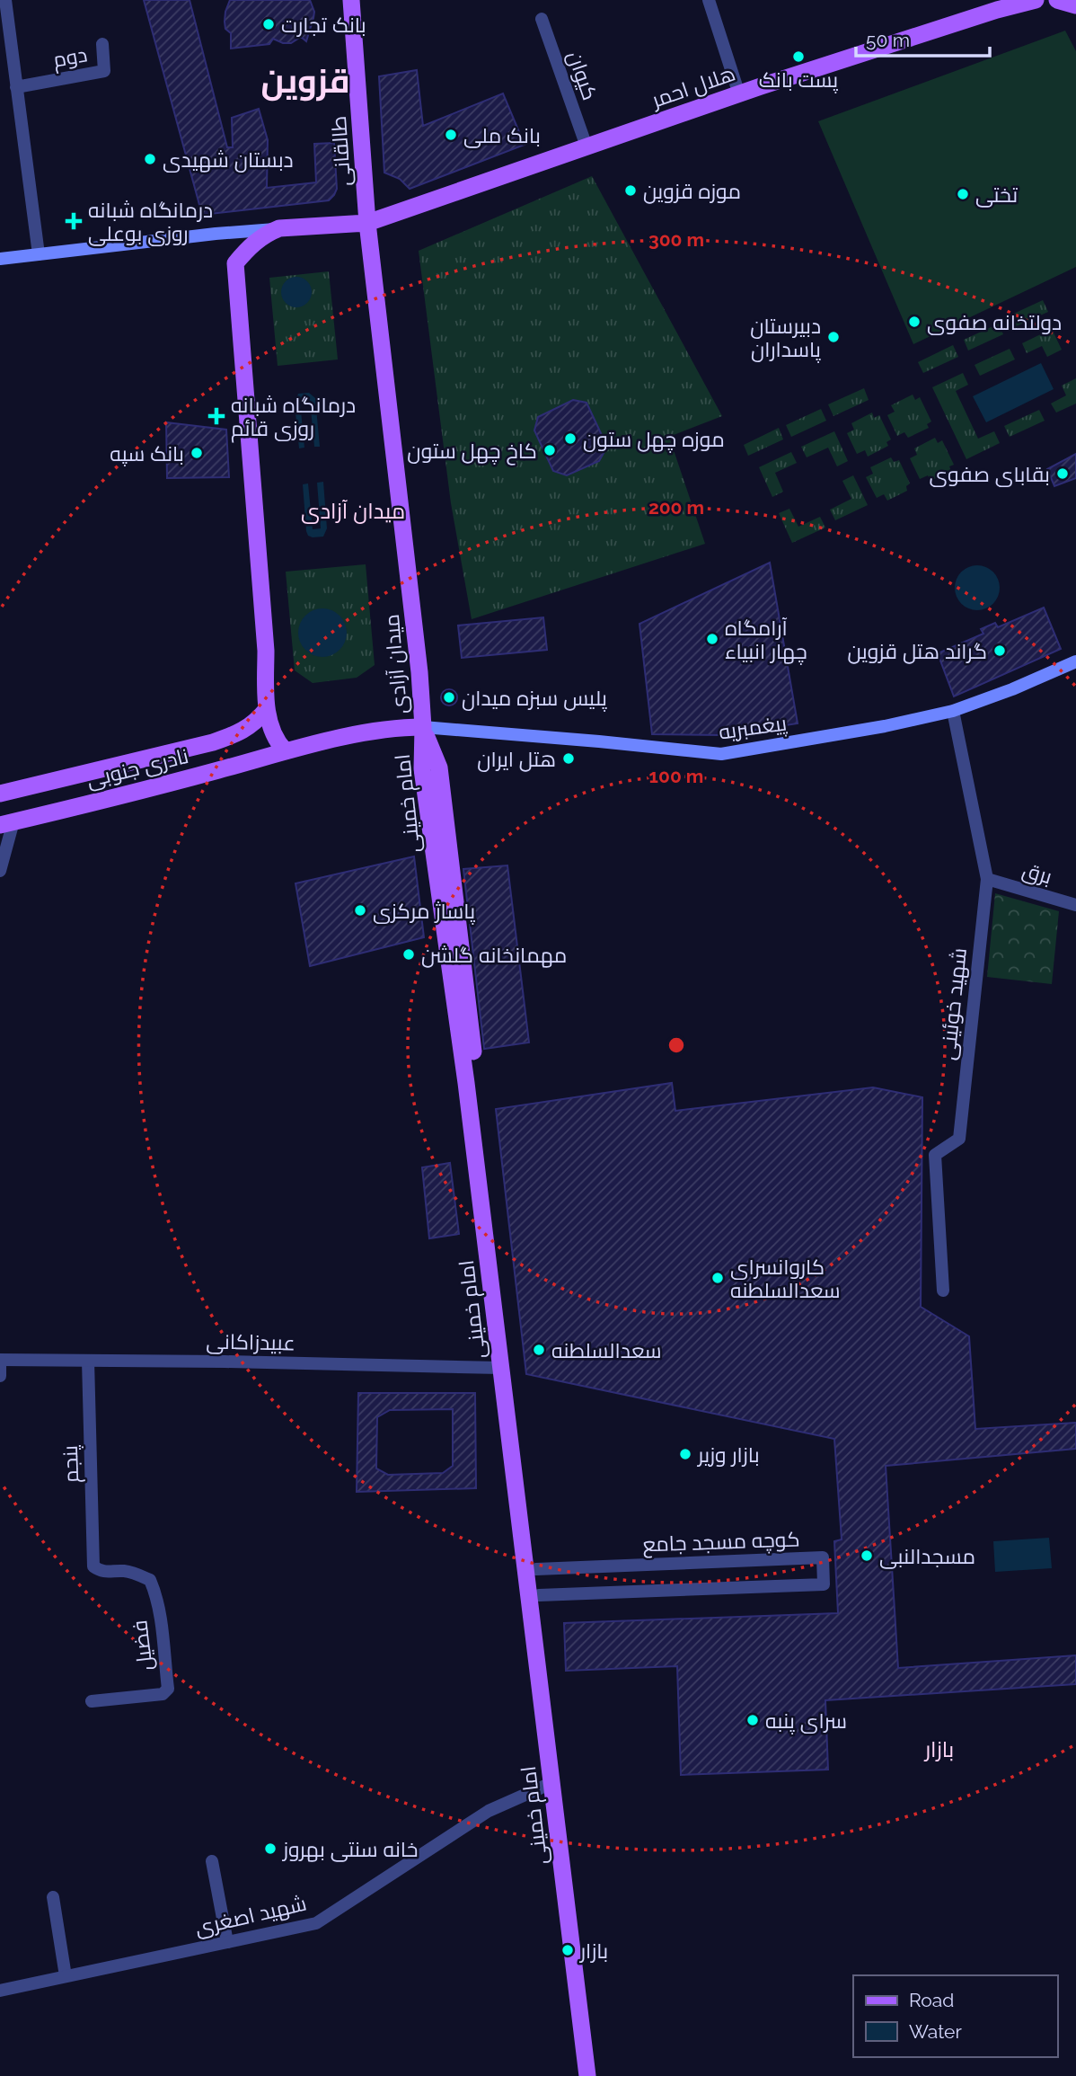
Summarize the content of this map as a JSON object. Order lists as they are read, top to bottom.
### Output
{
  "streets": {
    "main road": [
      "هلال احمر",
      "طالقانی",
      "میدان آزادی",
      "پیغمبریه",
      "نادری جنوبی",
      "امام خمینی"
    ],
    "street": [
      "دوم",
      "کیوان",
      "برق",
      "شهید خوئینی",
      "عبیدزاکانی",
      "پنجم",
      "کوچه مسجد جامع",
      "فضیل",
      "شهید اصغری"
    ]
  },
  "crossings": [
    ["کیوان", "هلال احمر"],
    ["هلال احمر", "طالقانی"],
    ["هلال احمر", "میدان آزادی"],
    ["طالقانی", "میدان آزادی"],
    ["میدان آزادی", "پیغمبریه"],
    ["میدان آزادی", "نادری جنوبی"],
    ["میدان آزادی", "امام خمینی"],
    ["پیغمبریه", "امام خمینی"],
    ["پیغمبریه", "شهید خوئینی"],
    ["امام خمینی", "عبیدزاکانی"],
    ["امام خمینی", "کوچه مسجد جامع"],
    ["امام خمینی", "شهید اصغری"],
    ["برق", "شهید خوئینی"],
    ["عبیدزاکانی", "پنجم"],
    ["پنجم", "فضیل"]
  ],
  "districts": ["قزوین", "میدان آزادی", "بازار"],
  "places": {
    "other": [
      "بانک تجارت",
      "پست بانک",
      "بانک ملی",
      "دبستان شهیدی",
      "موزه قزوین",
      "تختی",
      "دولتخانه صفوی",
      "دبیرستان پاسداران",
      "موزه چهل ستون",
      "کاخ چهل ستون",
      "بانک سپه",
      "بقابای صفوی",
      "آرامگاه چهار انبیاء",
      "گراند هتل قزوین",
      "پلیس سبزه میدان",
      "هتل ایران",
      "پاساژ مرکزی",
      "مهمانخانه گلشن",
      "کاروانسرای سعدالسلطنه",
      "سعدالسلطنه",
      "بازار وزیر",
      "مسجدالنبی",
      "سرای پنبه",
      "خانه سنتی بهروز",
      "بازار"
    ],
    "health": ["درمانگاه شبانه روزی بوعلی", "درمانگاه شبانه روزی قائم"]
  },
  "legend": ["Road", "Water"],
  "scale_bar": "50 m",
  "rings": ["300 m", "200 m", "100 m"]
}
